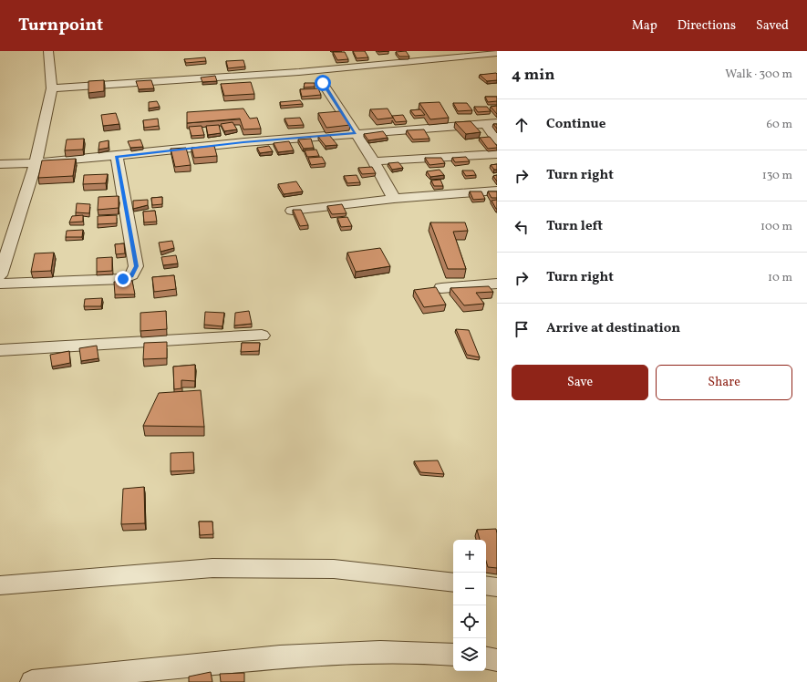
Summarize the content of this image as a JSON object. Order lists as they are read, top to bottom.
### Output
{
  "page": {
    "header": "Turnpoint",
    "nav": ["Map", "Directions", "Saved"],
    "heading": ["4 min", "Walk · 300 m"],
    "list": [
      ["Continue", "60 m"],
      ["Turn right", "130 m"],
      ["Turn left", "100 m"],
      ["Turn right", "10 m"],
      "Arrive at destination"
    ],
    "buttons": ["Save", "Share"],
    "map_buttons": ["+", "−"]
  }
}
